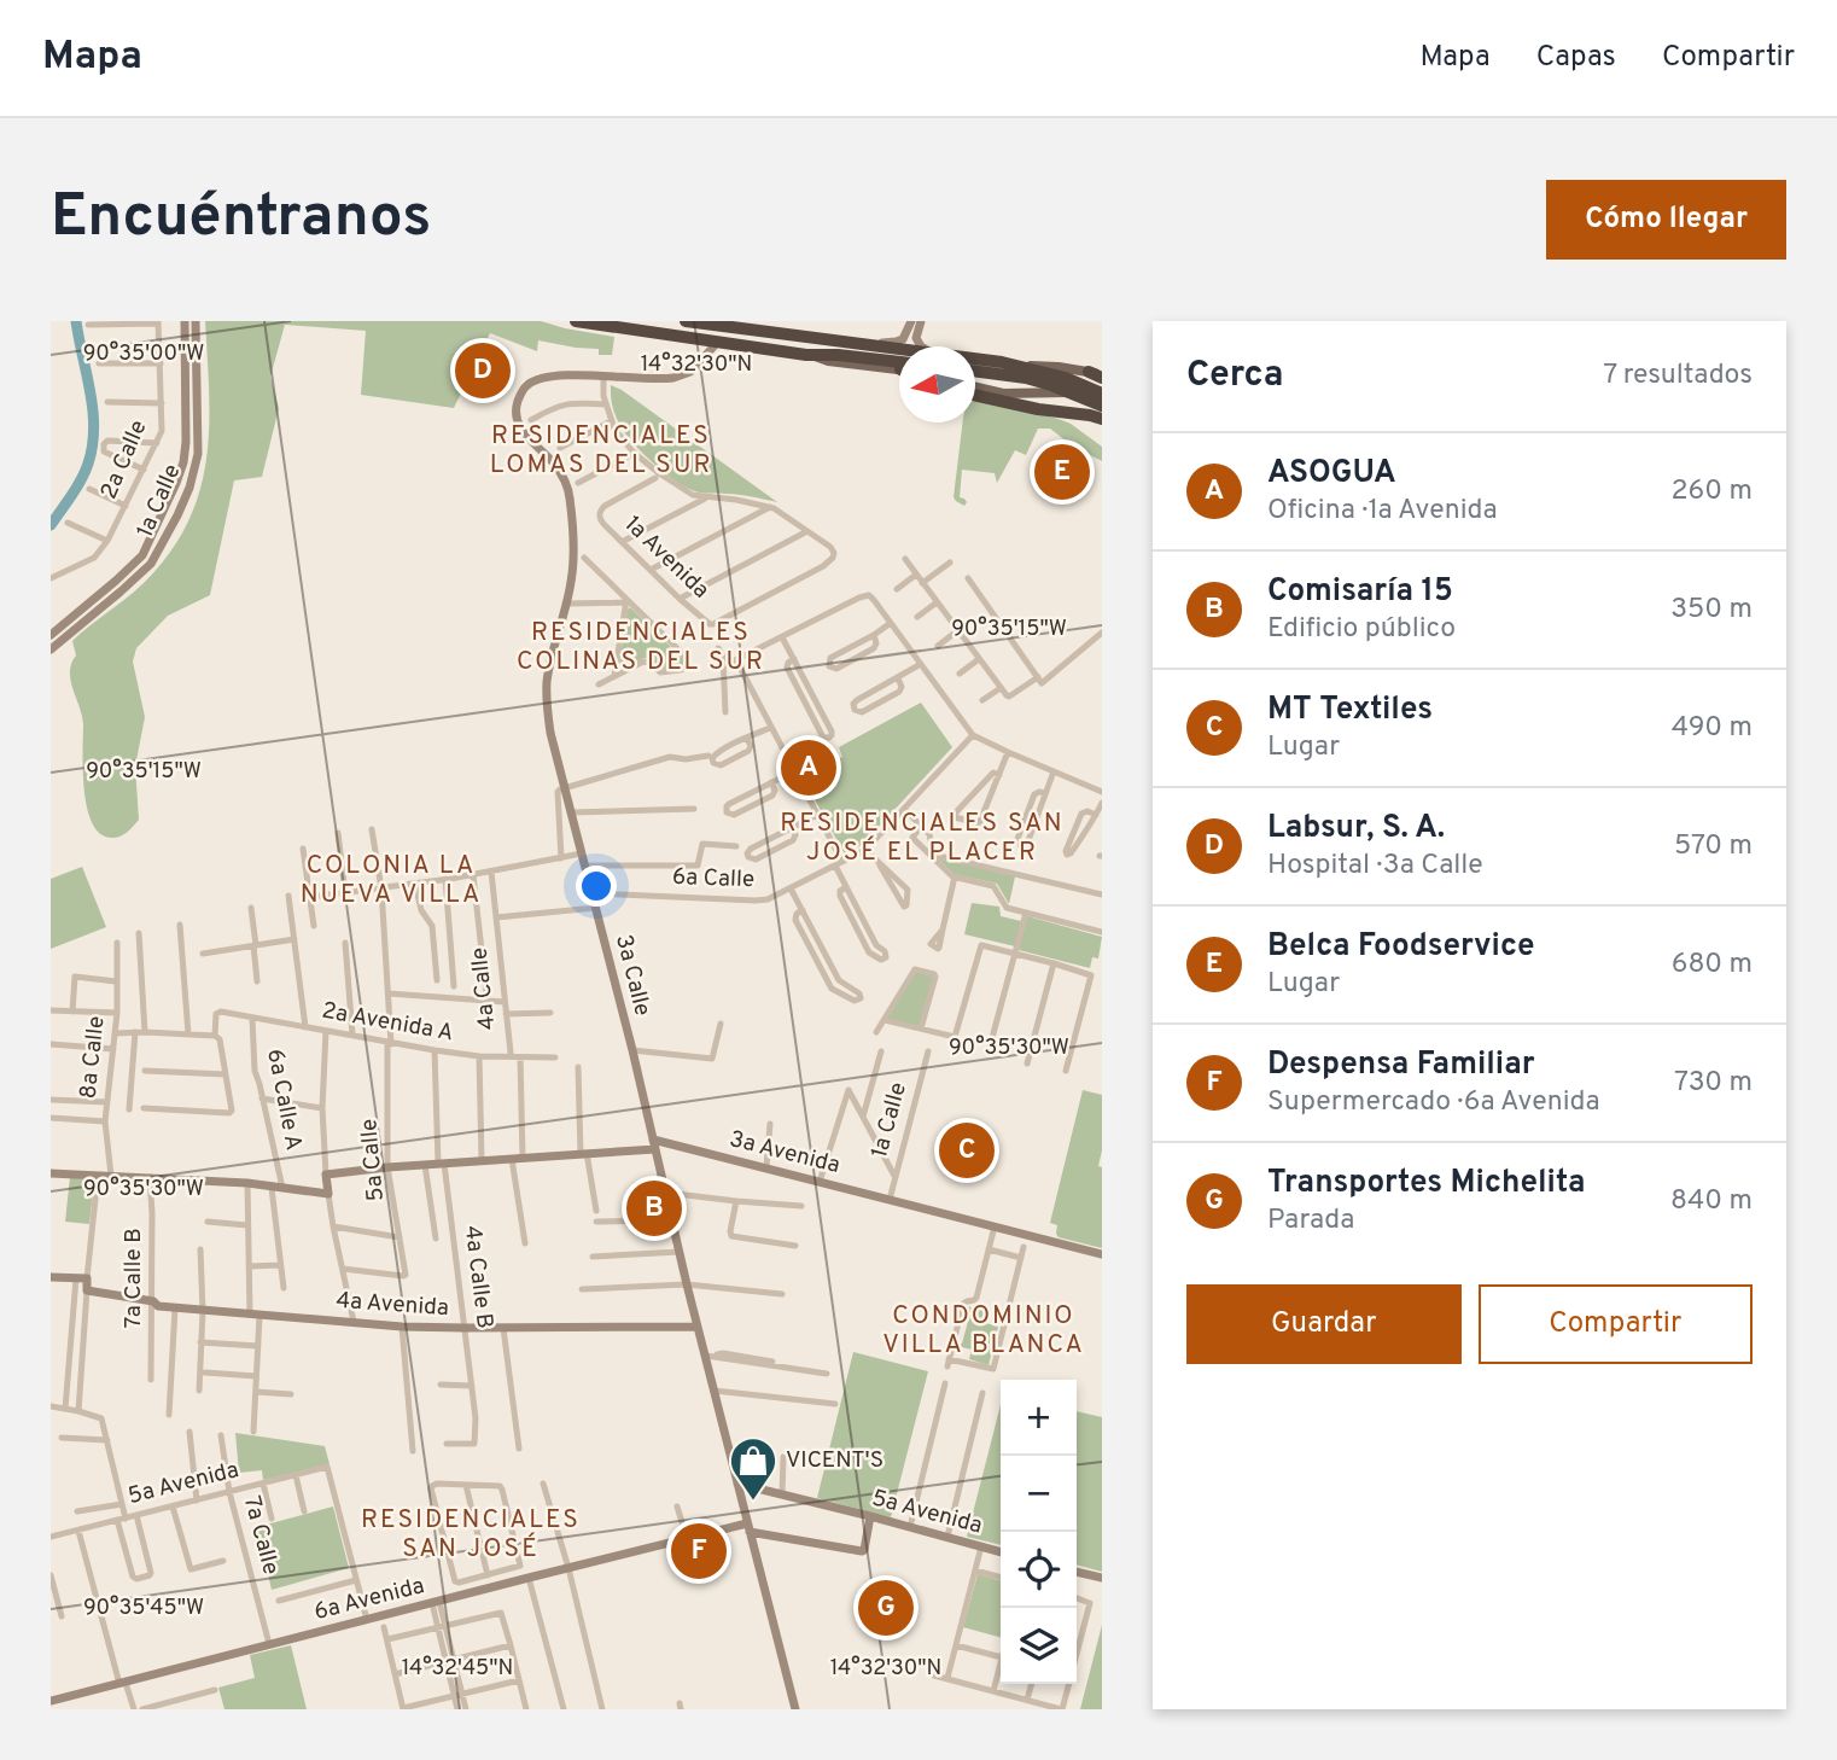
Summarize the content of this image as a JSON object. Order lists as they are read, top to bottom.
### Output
{
  "streets": {
    "street": [
      "2a Calle",
      "1a Calle",
      "1a Avenida",
      "6a Calle",
      "3a Calle",
      "4a Calle",
      "2a Avenida A",
      "8a Calle",
      "6a Calle A",
      "3a Avenida",
      "5a Calle",
      "4a Calle B",
      "7a Calle B",
      "4a Avenida",
      "5a Avenida",
      "7a Calle",
      "6a Avenida"
    ]
  },
  "crossings": [
    ["1a Calle", "3a Avenida"],
    ["6a Calle", "3a Calle"],
    ["3a Calle", "3a Avenida"],
    ["3a Calle", "4a Avenida"],
    ["3a Calle", "5a Avenida"],
    ["3a Calle", "6a Avenida"],
    ["4a Calle", "2a Avenida A"],
    ["4a Calle", "3a Avenida"],
    ["2a Avenida A", "6a Calle A"],
    ["2a Avenida A", "5a Calle"],
    ["2a Avenida A", "4a Calle B"],
    ["3a Avenida", "5a Calle"],
    ["3a Avenida", "4a Calle B"],
    ["4a Calle B", "4a Avenida"],
    ["7a Calle B", "4a Avenida"],
    ["5a Avenida", "7a Calle"],
    ["5a Avenida", "6a Avenida"],
    ["7a Calle", "6a Avenida"]
  ],
  "districts": [
    "RESIDENCIALES LOMAS DEL SUR",
    "RESIDENCIALES COLINAS DEL SUR",
    "RESIDENCIALES SAN JOSÉ EL PLACER",
    "COLONIA LA NUEVA VILLA",
    "CONDOMINIO VILLA BLANCA",
    "RESIDENCIALES SAN JOSÉ"
  ],
  "places": {
    "shop": ["VICENT'S"]
  },
  "north": "left",
  "page": {
    "header": "Mapa",
    "nav": ["Mapa", "Capas", "Compartir"],
    "buttons": [
      "Cómo llegar",
      ["Guardar", "Compartir"]
    ],
    "title": "Encuéntranos",
    "heading": ["Cerca", "7 resultados"],
    "pins": [
      "D",
      "E",
      "A",
      "C",
      "B",
      "F",
      "G"
    ],
    "list": [
      {
        "mark": "A",
        "name": "ASOGUA",
        "note": "Oficina · 1a Avenida",
        "value": "260 m"
      },
      {
        "mark": "B",
        "name": "Comisaría 15",
        "note": "Edificio público",
        "value": "350 m"
      },
      {
        "mark": "C",
        "name": "MT Textiles",
        "note": "Lugar",
        "value": "490 m"
      },
      {
        "mark": "D",
        "name": "Labsur, S. A.",
        "note": "Hospital · 3a Calle",
        "value": "570 m"
      },
      {
        "mark": "E",
        "name": "Belca Foodservice",
        "note": "Lugar",
        "value": "680 m"
      },
      {
        "mark": "F",
        "name": "Despensa Familiar",
        "note": "Supermercado · 6a Avenida",
        "value": "730 m"
      },
      {
        "mark": "G",
        "name": "Transportes Michelita",
        "note": "Parada",
        "value": "840 m"
      }
    ],
    "map_buttons": ["+", "−"]
  },
  "coordinates": [
    "90°35'00\"W",
    "14°32'30\"N",
    "90°35'15\"W",
    "90°35'30\"W",
    "90°35'45\"W",
    "14°32'45\"N"
  ]
}
